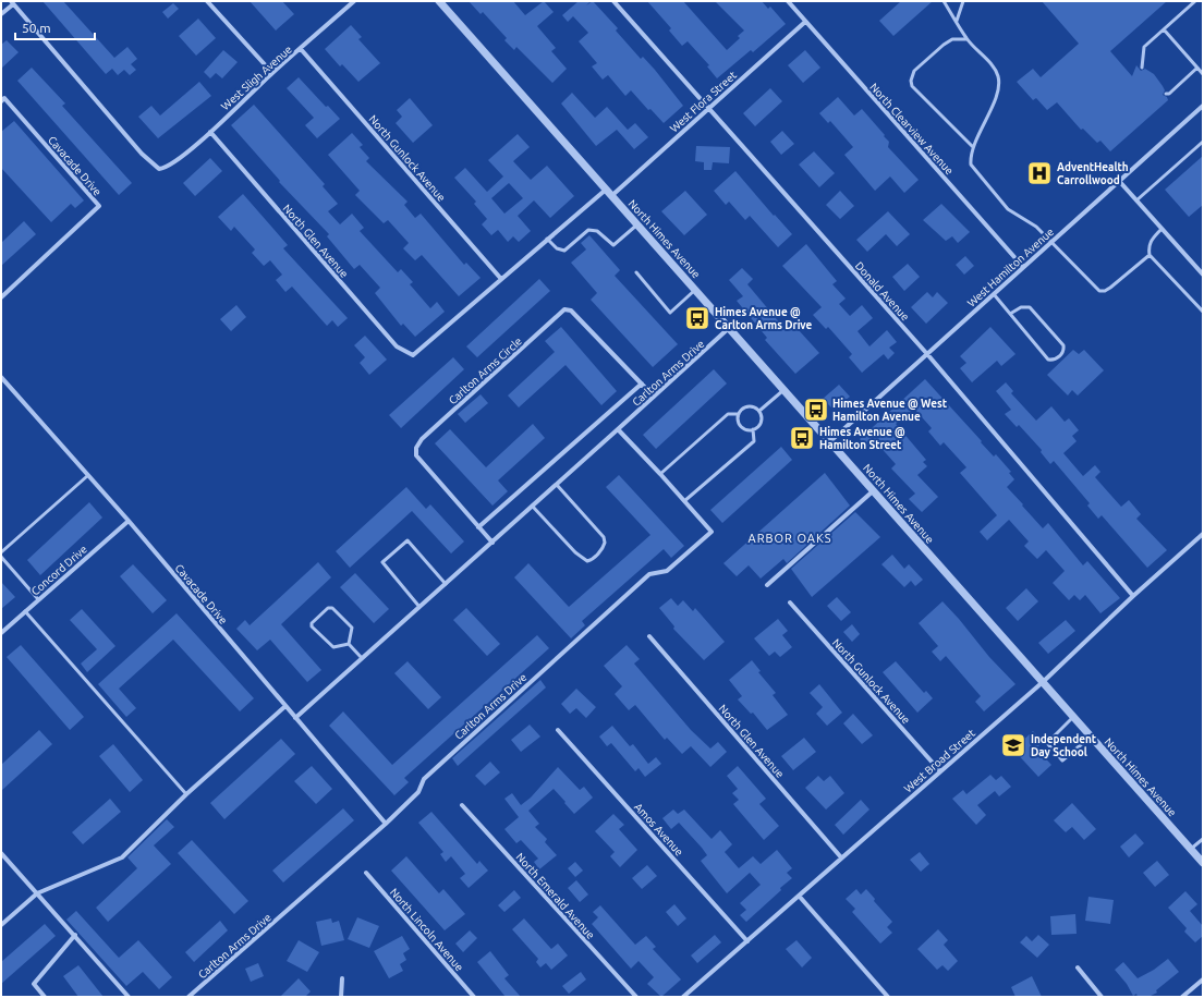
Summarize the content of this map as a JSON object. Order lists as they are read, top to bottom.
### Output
{
  "streets": {
    "street": [
      "West Sligh Avenue",
      "West Flora Street",
      "North Clearview Avenue",
      "North Gunlock Avenue",
      "Cavacade Drive",
      "North Himes Avenue",
      "North Glen Avenue",
      "West Hamilton Avenue",
      "Donald Avenue",
      "Carlton Arms Circle",
      "Carlton Arms Drive",
      "Concord Drive",
      "West Broad Street",
      "Amos Avenue",
      "North Emerald Avenue",
      "North Lincoln Avenue"
    ]
  },
  "crossings": [
    ["West Sligh Avenue", "North Gunlock Avenue"],
    ["West Sligh Avenue", "North Glen Avenue"],
    ["West Flora Street", "North Clearview Avenue"],
    ["West Flora Street", "North Gunlock Avenue"],
    ["West Flora Street", "North Himes Avenue"],
    ["West Flora Street", "North Glen Avenue"],
    ["West Flora Street", "Donald Avenue"],
    ["North Clearview Avenue", "West Hamilton Avenue"],
    ["North Gunlock Avenue", "West Broad Street"],
    ["Cavacade Drive", "Carlton Arms Drive"],
    ["Cavacade Drive", "Concord Drive"],
    ["North Himes Avenue", "West Hamilton Avenue"],
    ["North Himes Avenue", "Carlton Arms Drive"],
    ["North Himes Avenue", "West Broad Street"],
    ["North Glen Avenue", "West Broad Street"],
    ["West Hamilton Avenue", "Donald Avenue"],
    ["Donald Avenue", "West Broad Street"],
    ["Carlton Arms Circle", "Carlton Arms Drive"],
    ["West Broad Street", "Amos Avenue"]
  ],
  "districts": ["ARBOR OAKS"],
  "places": {
    "hospital": ["AdventHealth Carrollwood"],
    "bus stop": ["Himes Avenue @ Carlton Arms Drive", "Himes Avenue @ West Hamilton Avenue", "Himes Avenue @ Hamilton Street"],
    "school or university": ["Independent Day School"]
  },
  "scale_bar": "50 m"
}
